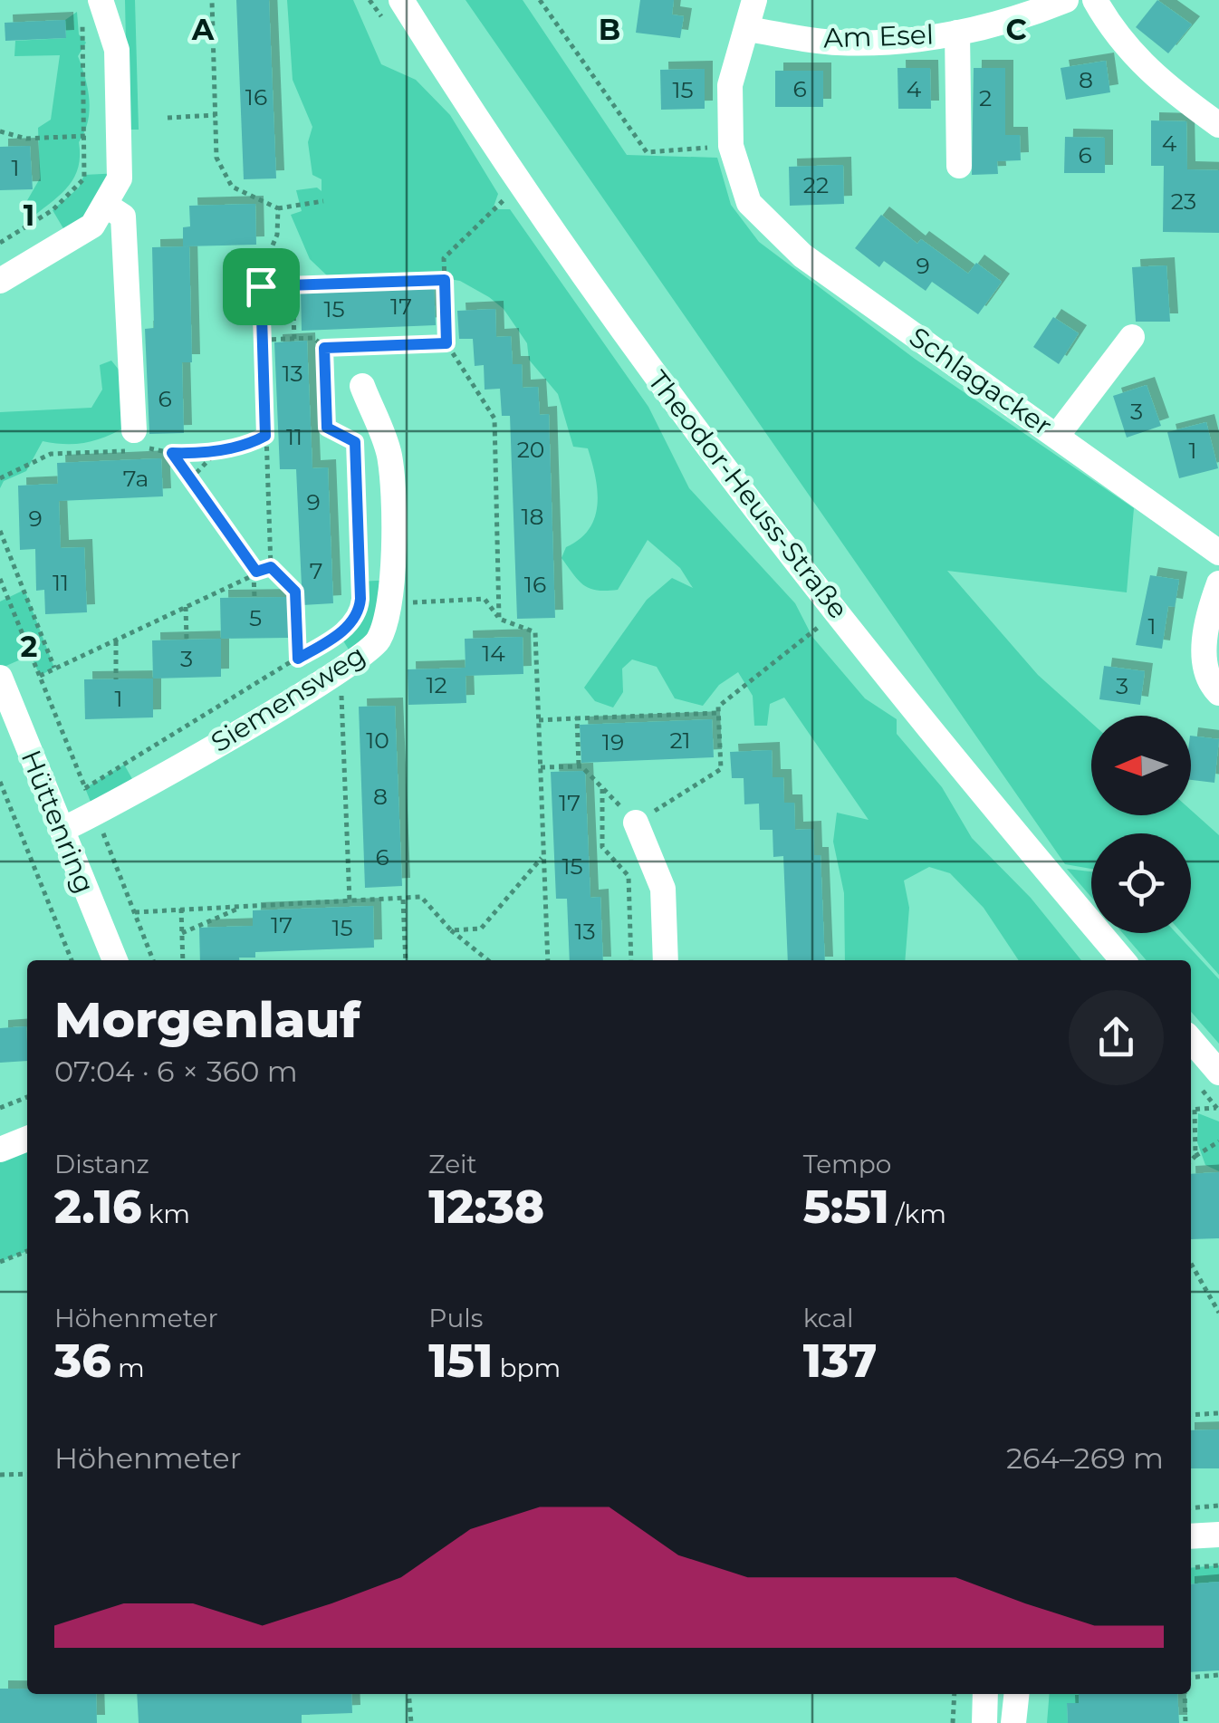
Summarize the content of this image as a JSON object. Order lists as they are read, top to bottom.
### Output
{
  "streets": {
    "street": [
      "Am Esel",
      "Schlagacker",
      "Theodor-Heuss-Straße",
      "Siemensweg",
      "Hüttenring"
    ]
  },
  "crossings": [
    ["Siemensweg", "Hüttenring"]
  ],
  "house_numbers": [
    "8",
    "6",
    "4",
    "15",
    "16",
    "2",
    "4",
    "6",
    "1",
    "22",
    "23",
    "9",
    "17",
    "15",
    "13",
    "6",
    "3",
    "11",
    "20",
    "1",
    "7a",
    "9",
    "18",
    "9",
    "7",
    "11",
    "16",
    "5",
    "1",
    "14",
    "3",
    "12",
    "3",
    "1",
    "10",
    "21",
    "19",
    "8",
    "17",
    "6",
    "15",
    "17",
    "15",
    "13"
  ],
  "north": "left",
  "page": {
    "heading": ["Morgenlauf", "07:04 · 6 × 360 m"],
    "stats": [
      ["Distanz", "2.16 km"],
      ["Zeit", "12:38"],
      ["Tempo", "5:51 /km"],
      ["Höhenmeter", "36 m"],
      ["Puls", "151 bpm"],
      ["kcal", "137"]
    ],
    "chart": ["Höhenmeter", "264–269 m"]
  },
  "grid": {
    "columns": ["A", "B", "C"],
    "rows": ["1", "2"]
  }
}
